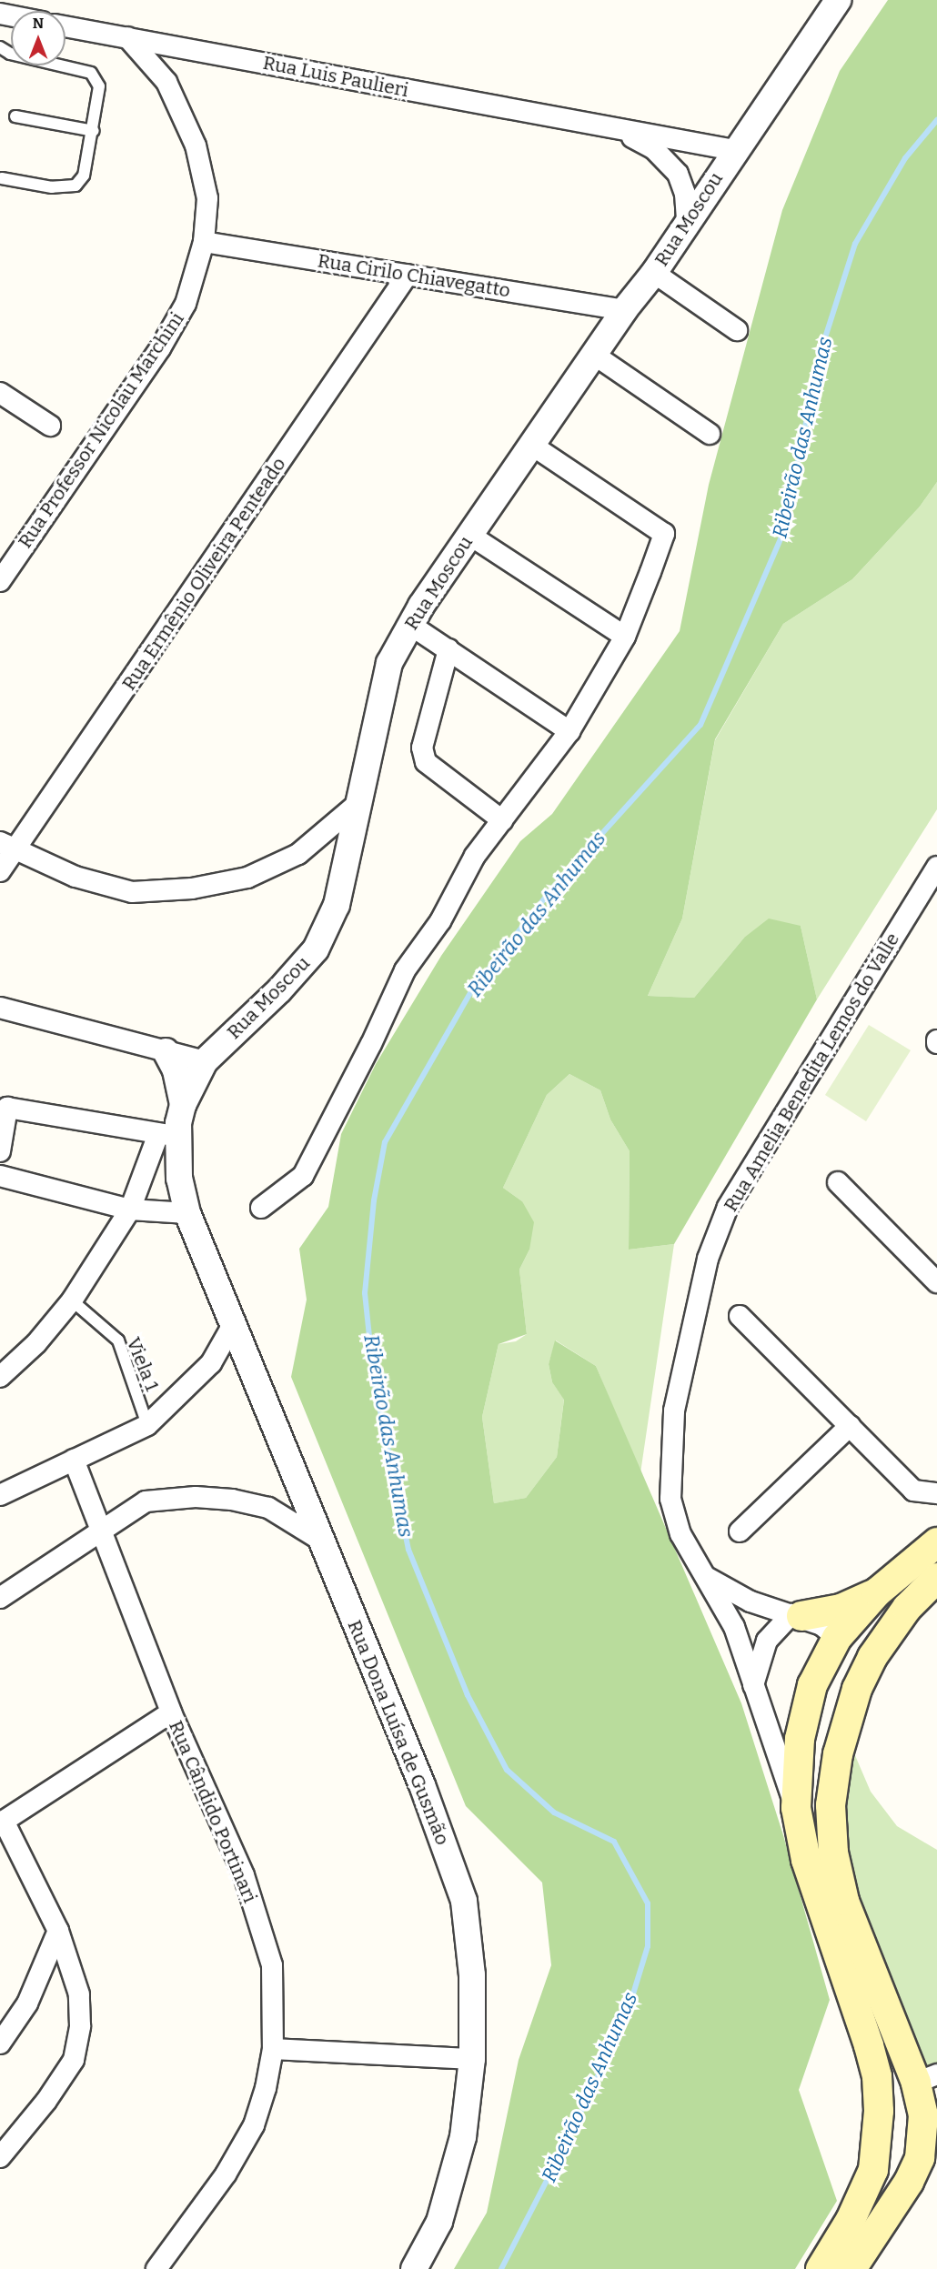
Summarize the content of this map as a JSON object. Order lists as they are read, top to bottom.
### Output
{
  "streets": {
    "street": [
      "Rua Luis Paulieri",
      "Rua Moscou",
      "Rua Cirilo Chiavegatto",
      "Rua Professor Nicolau Marchini",
      "Rua Ermênio Oliveira Penteado",
      "Rua Amelia Benedita Lemos do Valle",
      "Rua Dona Luísa de Gusmão",
      "Rua Cândido Portinari"
    ],
    "lane": ["Viela 1"]
  },
  "crossings": [
    ["Rua Luis Paulieri", "Rua Moscou"],
    ["Rua Luis Paulieri", "Rua Professor Nicolau Marchini"],
    ["Rua Moscou", "Rua Cirilo Chiavegatto"],
    ["Rua Moscou", "Rua Dona Luísa de Gusmão"],
    ["Rua Cirilo Chiavegatto", "Rua Professor Nicolau Marchini"],
    ["Rua Cirilo Chiavegatto", "Rua Ermênio Oliveira Penteado"]
  ],
  "water": ["Ribeirão das Anhumas"],
  "north": "top"
}
